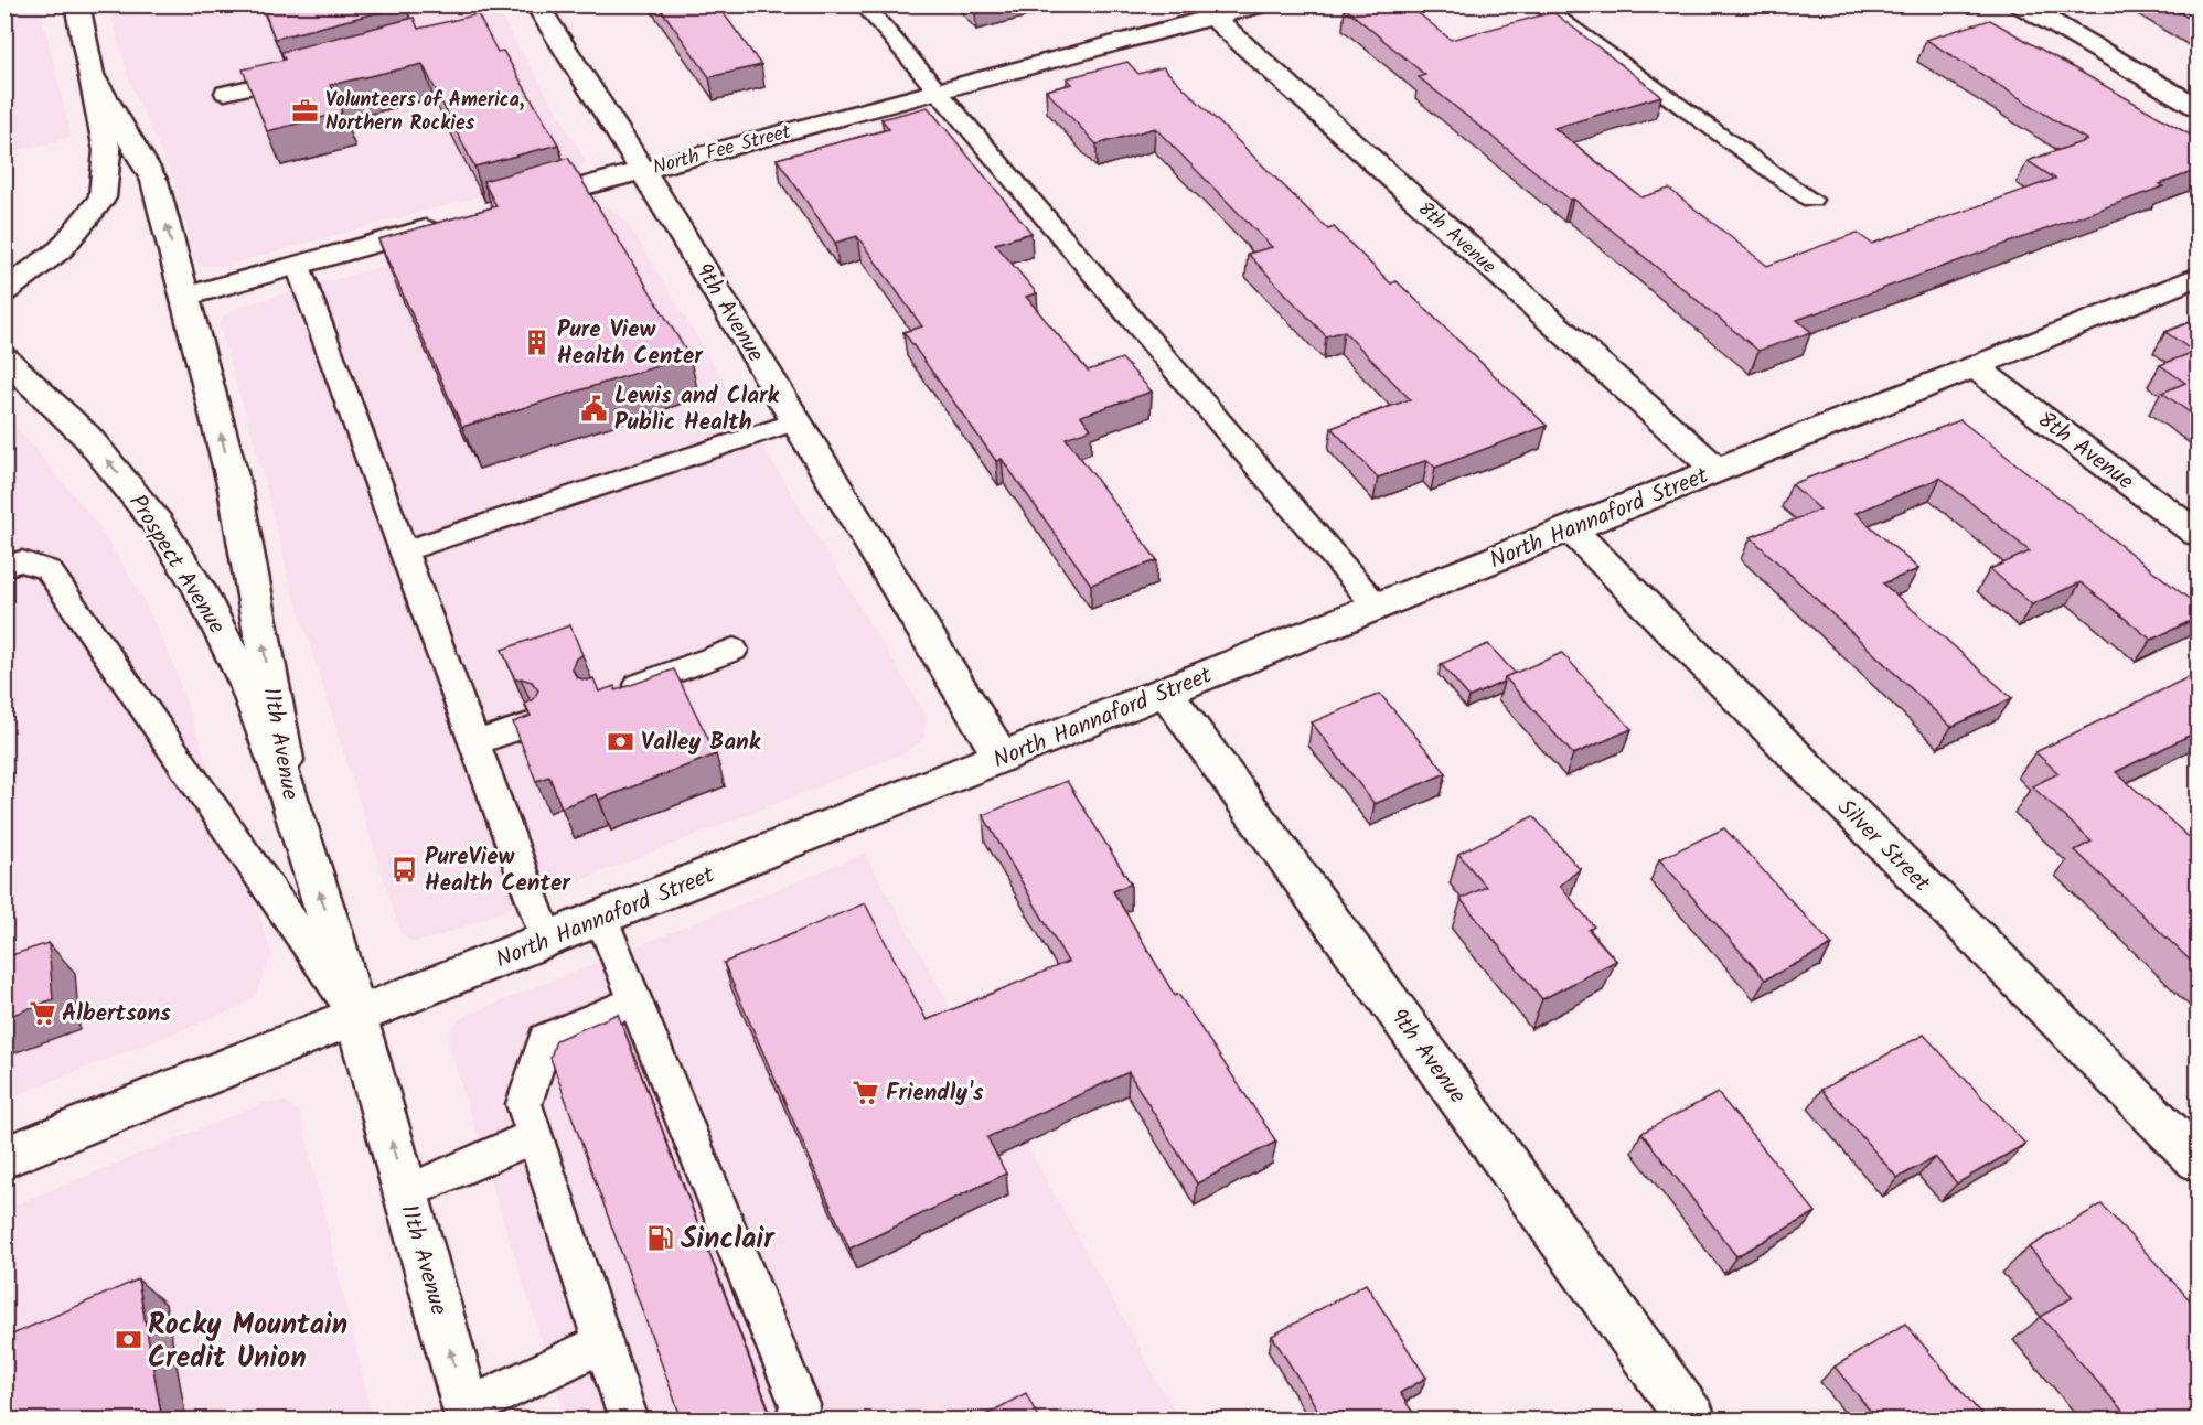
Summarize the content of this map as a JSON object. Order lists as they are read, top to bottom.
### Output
{
  "streets": {
    "main road": [
      "North Fee Street",
      "8th Avenue",
      "9th Avenue",
      "North Hannaford Street",
      "Prospect Avenue",
      "11th Avenue",
      "Silver Street"
    ]
  },
  "crossings": [
    ["North Fee Street", "8th Avenue"],
    ["North Fee Street", "9th Avenue"],
    ["8th Avenue", "North Hannaford Street"],
    ["9th Avenue", "North Hannaford Street"],
    ["North Hannaford Street", "11th Avenue"],
    ["North Hannaford Street", "Silver Street"],
    ["Prospect Avenue", "11th Avenue"]
  ],
  "one_way": ["Prospect Avenue", "11th Avenue"],
  "places": {
    "office": ["Volunteers of America, Northern Rockies"],
    "building": ["Pure View Health Center"],
    "public building": ["Lewis and Clark Public Health"],
    "bank": ["Valley Bank", "Rocky Mountain Credit Union"],
    "bus stop": ["PureView Health Center"],
    "supermarket": ["Albertsons", "Friendly's"],
    "fuel station": ["Sinclair"]
  }
}
